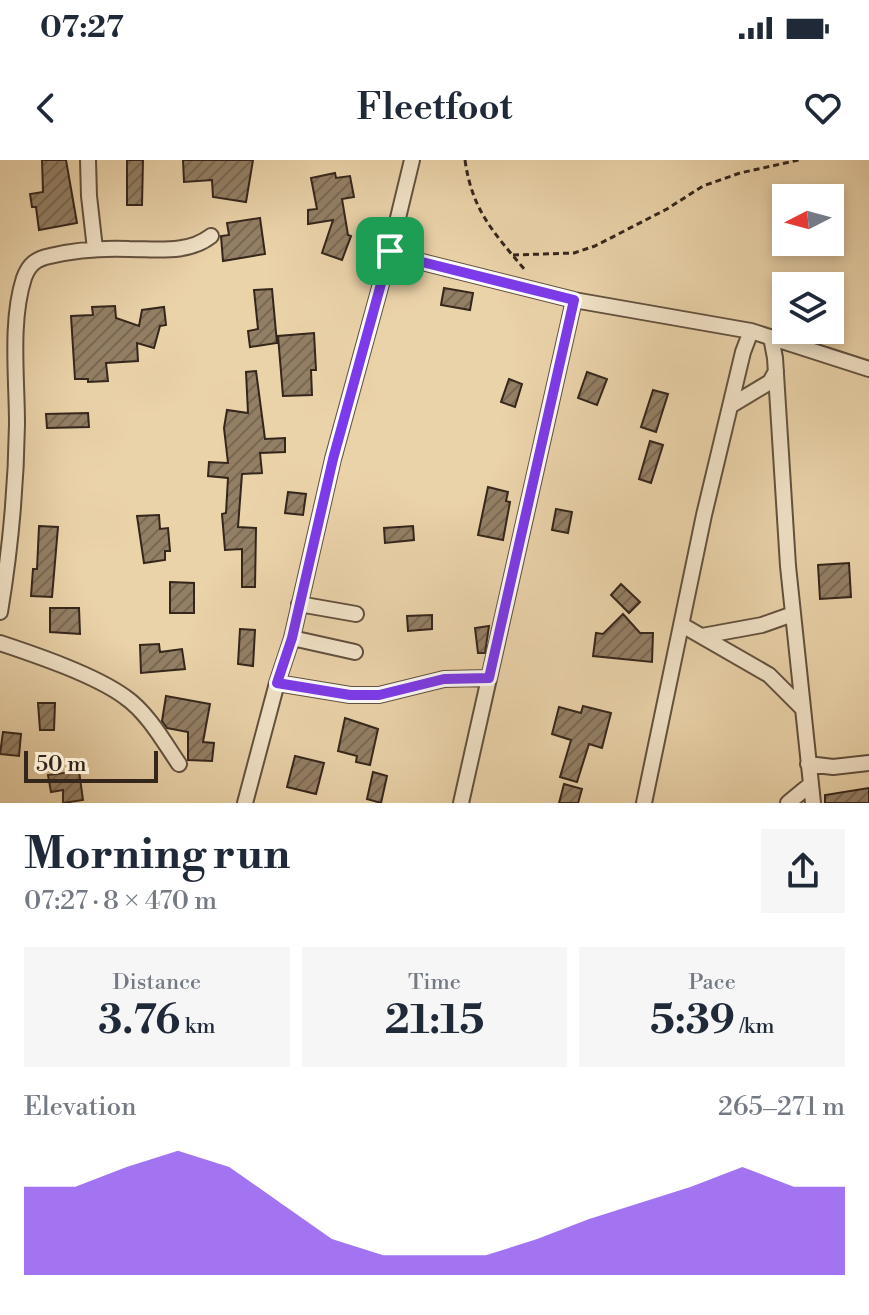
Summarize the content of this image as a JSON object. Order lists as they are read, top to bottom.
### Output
{
  "scale_bar": "50 m",
  "north": "left",
  "page": {
    "status": "07:27",
    "header": "Fleetfoot",
    "scale": "50 m",
    "heading": ["Morning run", "07:27 · 8 × 470 m"],
    "stats": [
      ["Distance", "3.76 km"],
      ["Time", "21:15"],
      ["Pace", "5:39 /km"]
    ],
    "chart": ["Elevation", "265–271 m"]
  }
}
